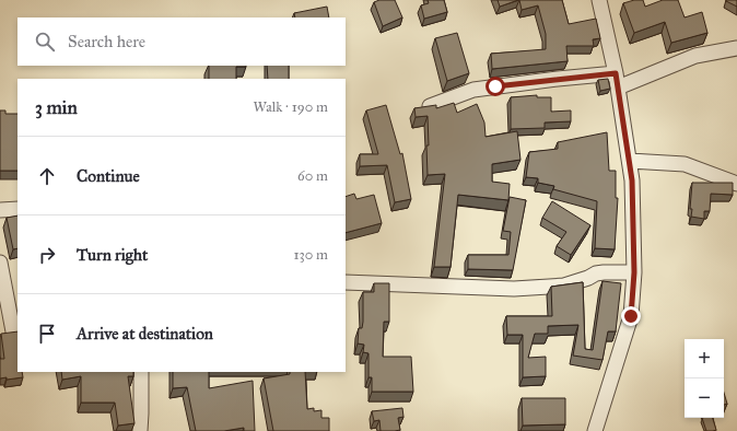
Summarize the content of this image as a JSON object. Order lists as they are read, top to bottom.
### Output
{
  "page": {
    "search": "Search here",
    "heading": ["3 min", "Walk · 190 m"],
    "list": [
      ["Continue", "60 m"],
      ["Turn right", "130 m"],
      "Arrive at destination"
    ],
    "map_buttons": ["+", "−"]
  }
}
